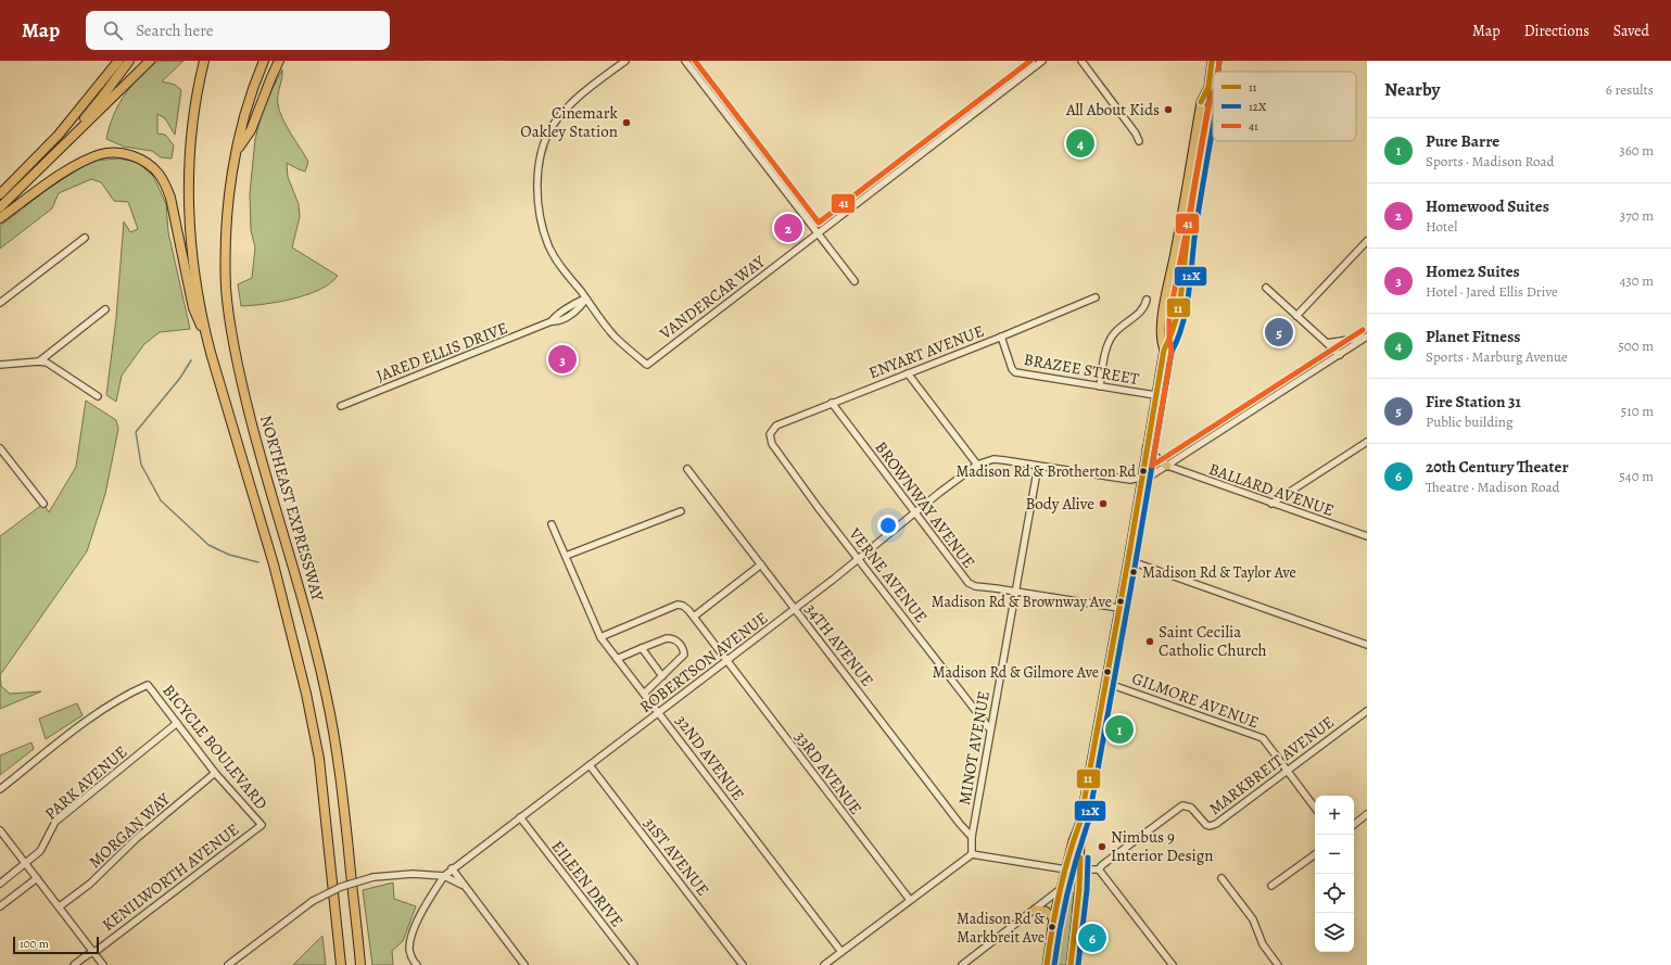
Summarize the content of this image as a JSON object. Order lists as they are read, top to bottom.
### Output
{
  "streets": {
    "highway": ["NORTHEAST EXPRESSWAY"],
    "street": [
      "VANDERCAR WAY",
      "JARED ELLIS DRIVE",
      "ENYART AVENUE",
      "BRAZEE STREET",
      "BALLARD AVENUE",
      "BROWNWAY AVENUE",
      "VERNE AVENUE",
      "34TH AVENUE",
      "ROBERTSON AVENUE",
      "GILMORE AVENUE",
      "BICYCLE BOULEVARD",
      "MINOT AVENUE",
      "32ND AVENUE",
      "MARKBREIT AVENUE",
      "33RD AVENUE",
      "PARK AVENUE",
      "MORGAN WAY",
      "31ST AVENUE",
      "KENILWORTH AVENUE",
      "EILEEN DRIVE"
    ]
  },
  "crossings": [
    ["VANDERCAR WAY", "JARED ELLIS DRIVE"],
    ["ENYART AVENUE", "BRAZEE STREET"],
    ["ENYART AVENUE", "BROWNWAY AVENUE"],
    ["ENYART AVENUE", "VERNE AVENUE"],
    ["BROWNWAY AVENUE", "ROBERTSON AVENUE"],
    ["BROWNWAY AVENUE", "MINOT AVENUE"],
    ["VERNE AVENUE", "ROBERTSON AVENUE"],
    ["VERNE AVENUE", "MINOT AVENUE"],
    ["34TH AVENUE", "ROBERTSON AVENUE"],
    ["34TH AVENUE", "MINOT AVENUE"],
    ["ROBERTSON AVENUE", "32ND AVENUE"],
    ["ROBERTSON AVENUE", "33RD AVENUE"],
    ["ROBERTSON AVENUE", "31ST AVENUE"],
    ["ROBERTSON AVENUE", "EILEEN DRIVE"],
    ["GILMORE AVENUE", "MARKBREIT AVENUE"],
    ["BICYCLE BOULEVARD", "PARK AVENUE"],
    ["BICYCLE BOULEVARD", "MORGAN WAY"],
    ["BICYCLE BOULEVARD", "KENILWORTH AVENUE"],
    ["32ND AVENUE", "33RD AVENUE"]
  ],
  "places": [
    "All About Kids",
    "Cinemark Oakley Station",
    "Madison Rd & Brotherton Rd",
    "Body Alive",
    "Madison Rd & Taylor Ave",
    "Madison Rd & Brownway Ave",
    "Saint Cecilia Catholic Church",
    "Madison Rd & Gilmore Ave",
    "Nimbus 9 Interior Design",
    "Madison Rd & Markbreit Ave"
  ],
  "lines": ["transit line 11", "transit line 41", "transit line 12X"],
  "legend": ["11", "12X", "41"],
  "scale_bar": "100 m",
  "page": {
    "header": "Map",
    "search": "Search here",
    "nav": ["Map", "Directions", "Saved"],
    "heading": ["Nearby", "6 results"],
    "list": [
      {
        "mark": "1",
        "name": "Pure Barre",
        "note": "Sports · Madison Road",
        "value": "360 m"
      },
      {
        "mark": "2",
        "name": "Homewood Suites",
        "note": "Hotel",
        "value": "370 m"
      },
      {
        "mark": "3",
        "name": "Home2 Suites",
        "note": "Hotel · Jared Ellis Drive",
        "value": "430 m"
      },
      {
        "mark": "4",
        "name": "Planet Fitness",
        "note": "Sports · Marburg Avenue",
        "value": "500 m"
      },
      {
        "mark": "5",
        "name": "Fire Station 31",
        "note": "Public building",
        "value": "510 m"
      },
      {
        "mark": "6",
        "name": "20th Century Theater",
        "note": "Theatre · Madison Road",
        "value": "540 m"
      }
    ],
    "pins": [
      "4",
      "2",
      "5",
      "3",
      "1",
      "6"
    ],
    "map_buttons": ["+", "−"],
    "scale": "100 m"
  }
}
